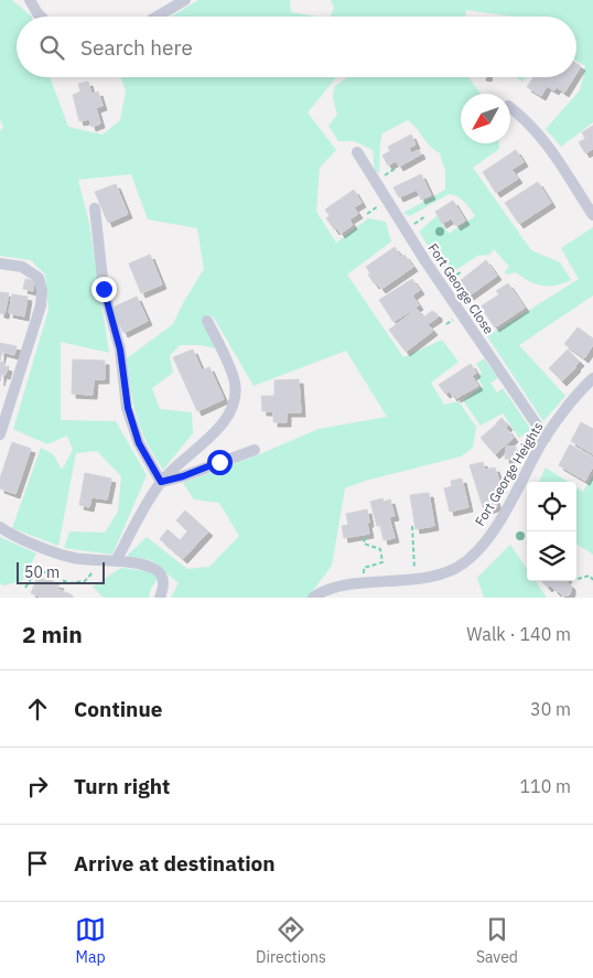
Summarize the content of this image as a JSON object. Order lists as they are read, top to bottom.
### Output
{
  "streets": {
    "street": ["Fort George Close", "Fort George Heights"]
  },
  "crossings": [
    ["Fort George Close", "Fort George Heights"]
  ],
  "scale_bar": "50 m",
  "north": "bottom left",
  "page": {
    "search": "Search here",
    "scale": "50 m",
    "heading": ["2 min", "Walk · 140 m"],
    "list": [
      ["Continue", "30 m"],
      ["Turn right", "110 m"],
      "Arrive at destination"
    ],
    "nav": ["Map", "Directions", "Saved"]
  }
}
